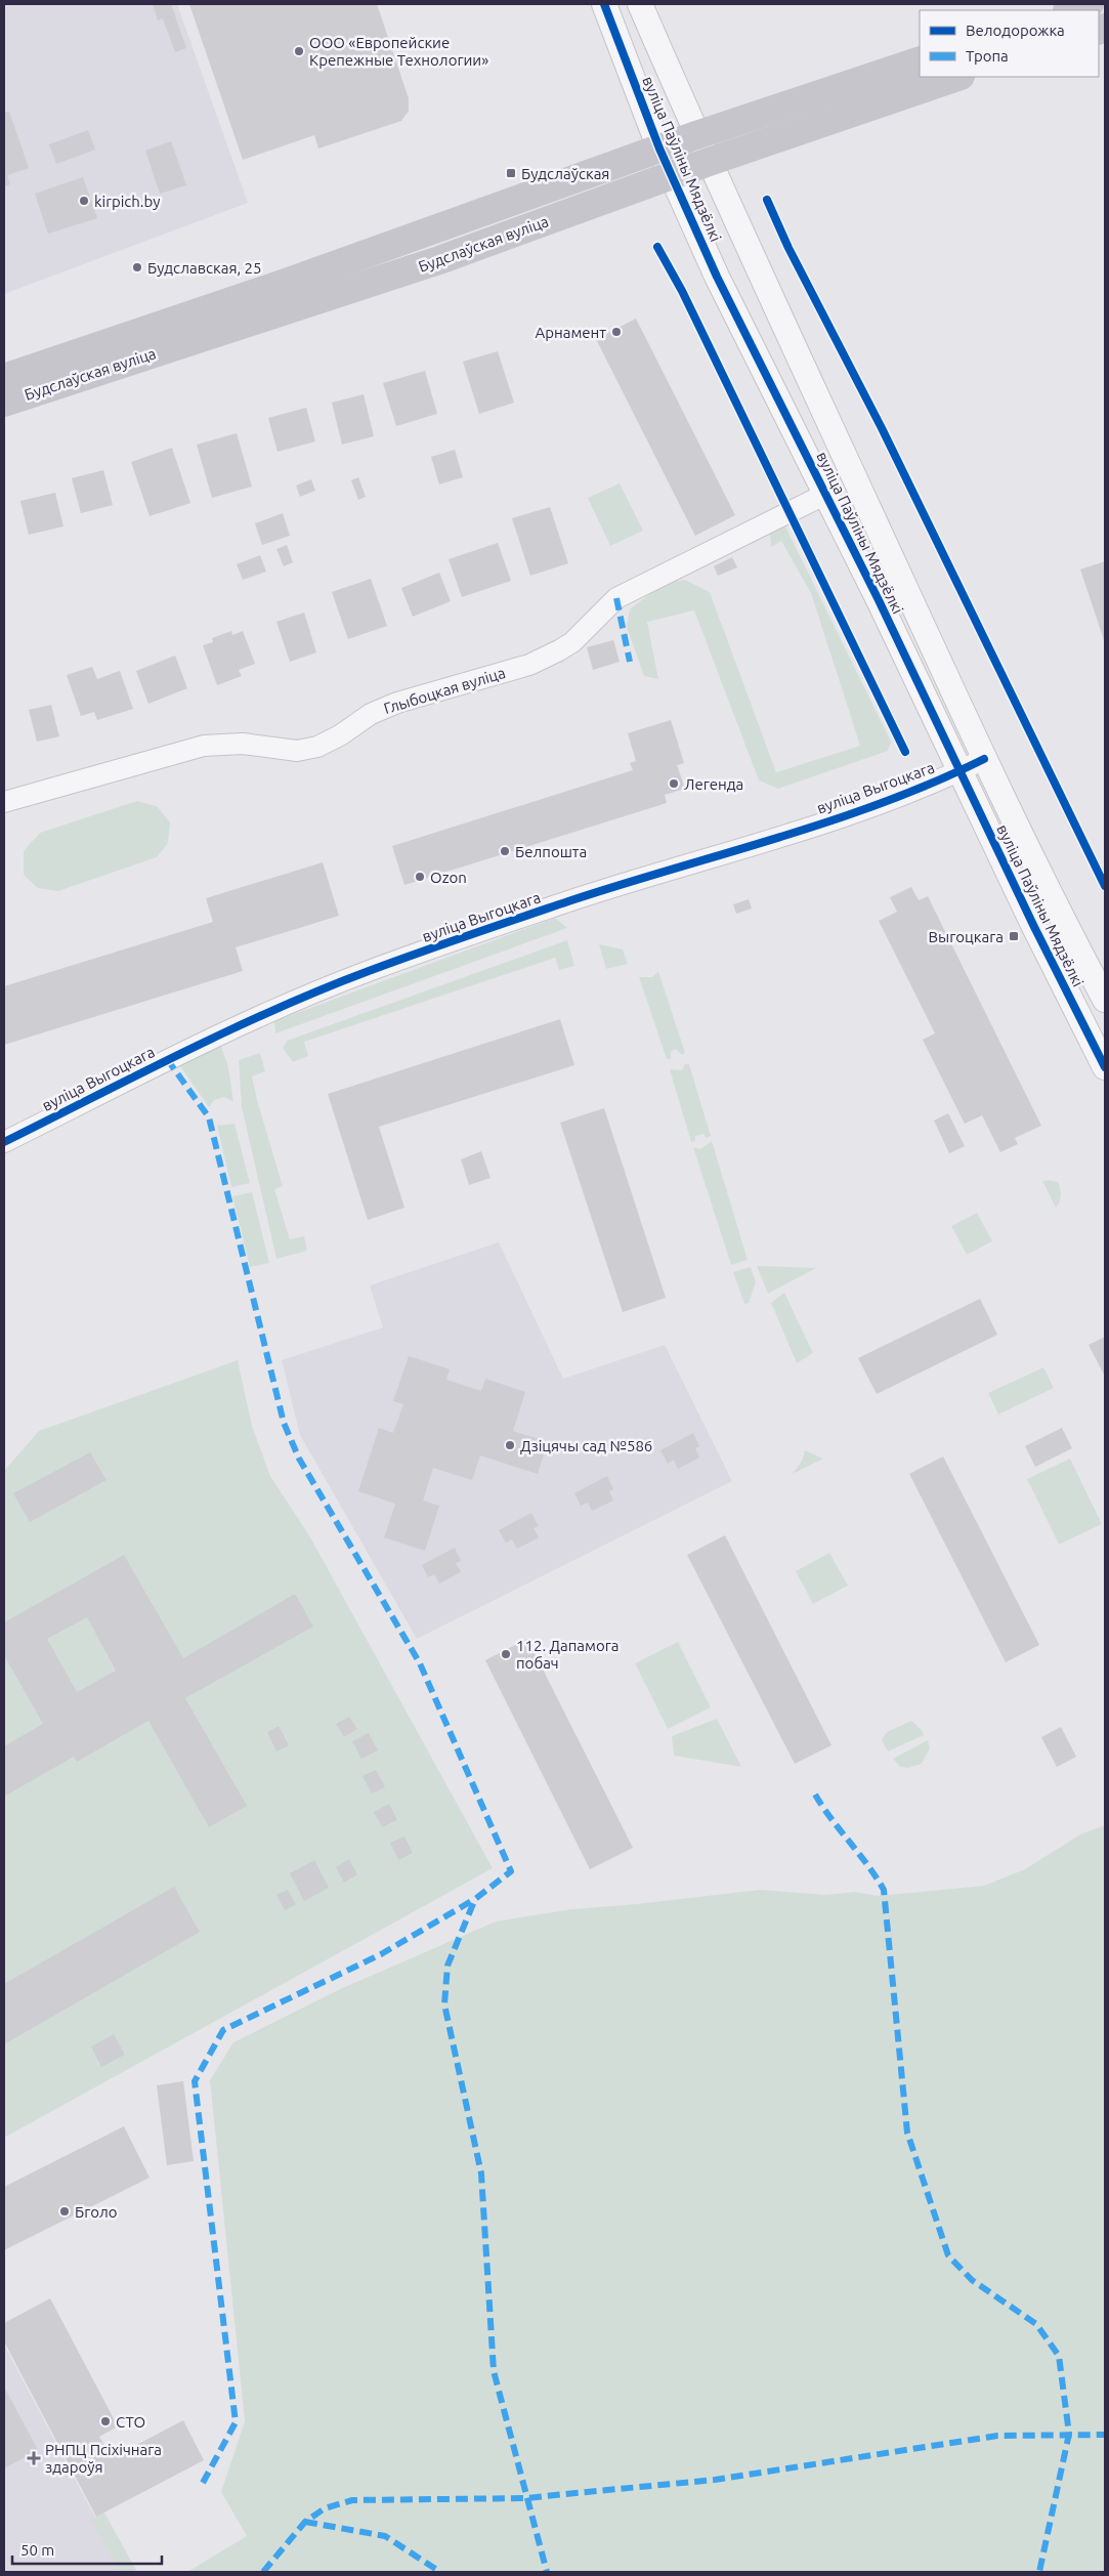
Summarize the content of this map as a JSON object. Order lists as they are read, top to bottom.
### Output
{
  "streets": {
    "main road": ["Будслаўская вуліца"],
    "street": ["вуліца Паўліны Мядзёлкі", "Глыбоцкая вуліца", "вуліца Выгоцкага"]
  },
  "crossings": [
    ["вуліца Паўліны Мядзёлкі", "Будслаўская вуліца"],
    ["вуліца Паўліны Мядзёлкі", "Глыбоцкая вуліца"],
    ["вуліца Паўліны Мядзёлкі", "вуліца Выгоцкага"]
  ],
  "places": {
    "other": [
      "ООО «Европейские Крепежные Технологии»",
      "kirpich.by",
      "Будславская, 25",
      "Арнамент",
      "Легенда",
      "Белпошта",
      "Ozon",
      "Дзіцячы сад №586",
      "112. Дапамога побач",
      "Бголо",
      "СТО"
    ],
    "transit": ["Будслаўская", "Выгоцкага"],
    "health": ["РНПЦ Псіхічнага здароўя"]
  },
  "legend": ["Велодорожка", "Тропа"],
  "scale_bar": "50 m"
}
